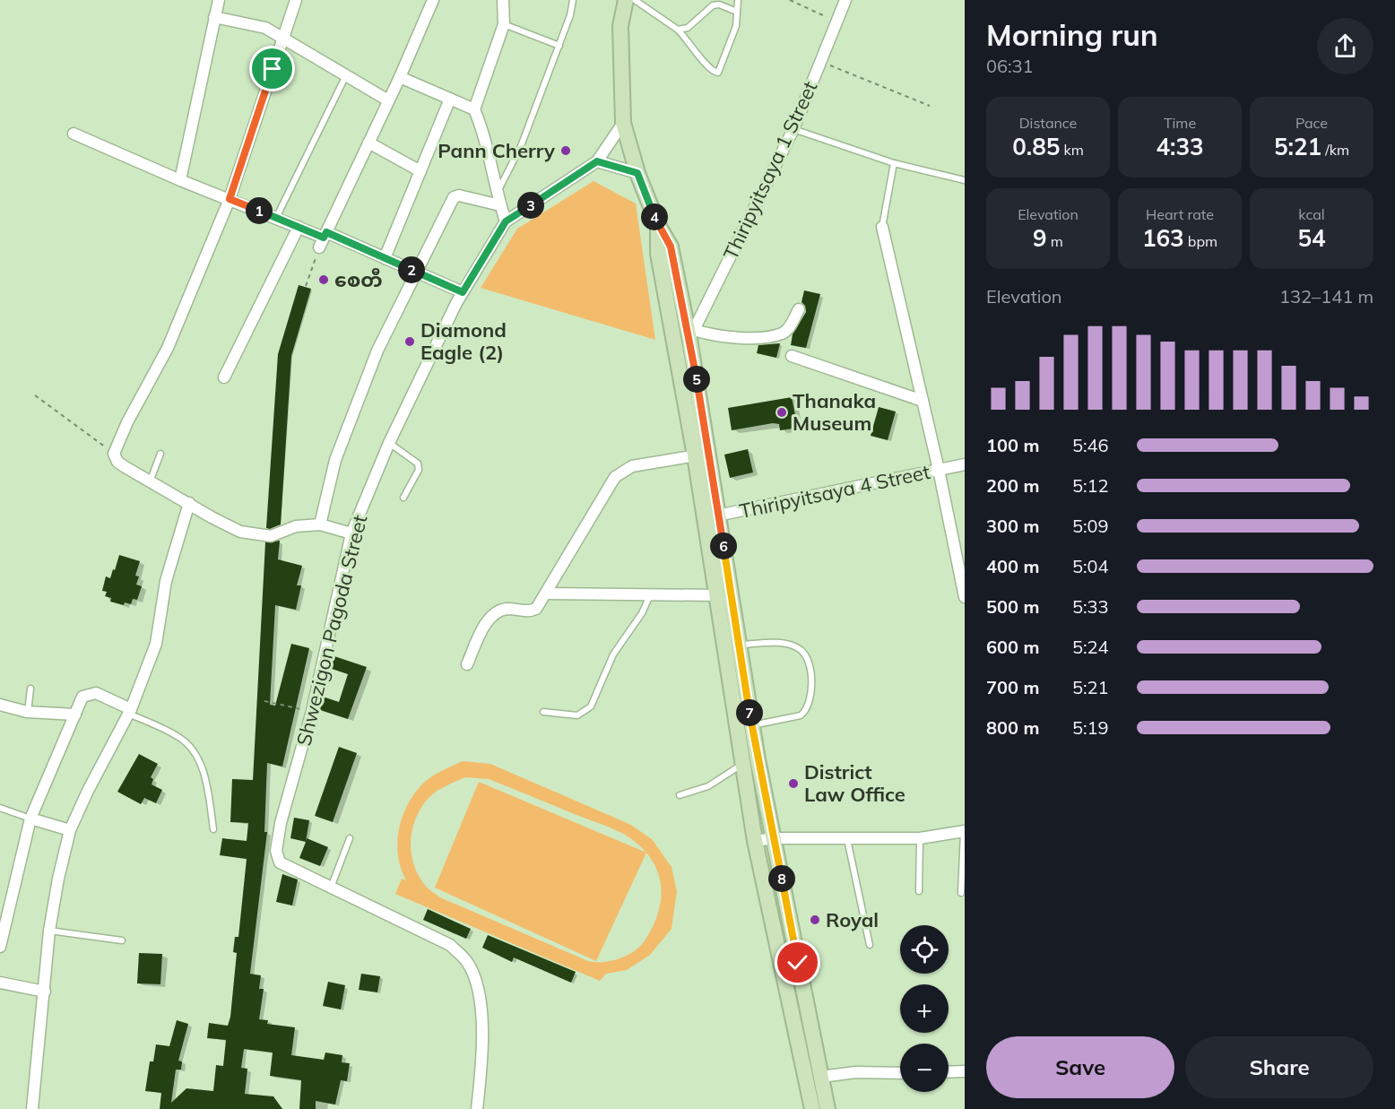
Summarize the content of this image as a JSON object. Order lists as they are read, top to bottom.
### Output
{
  "streets": {
    "street": ["Thiripyitsaya 1 Street", "Thiripyitsaya 4 Street", "Shwezigon Pagoda Street"]
  },
  "places": [
    "Pann Cherry",
    "စေတီ",
    "Diamond Eagle (2)",
    "Thanaka Museum",
    "District Law Office",
    "Royal"
  ],
  "page": {
    "heading": ["Morning run", "06:31"],
    "stats": [
      ["Distance", "0.85 km"],
      ["Time", "4:33"],
      ["Pace", "5:21 /km"],
      ["Elevation", "9 m"],
      ["Heart rate", "163 bpm"],
      ["kcal", "54"]
    ],
    "pins": [
      "3",
      "1",
      "4",
      "2",
      "5",
      "6",
      "7",
      "8"
    ],
    "chart": ["Elevation", "132–141 m"],
    "list": [
      {
        "name": "100 m",
        "note": "5:46"
      },
      {
        "name": "200 m",
        "note": "5:12"
      },
      {
        "name": "300 m",
        "note": "5:09"
      },
      {
        "name": "400 m",
        "note": "5:04"
      },
      {
        "name": "500 m",
        "note": "5:33"
      },
      {
        "name": "600 m",
        "note": "5:24"
      },
      {
        "name": "700 m",
        "note": "5:21"
      },
      {
        "name": "800 m",
        "note": "5:19"
      }
    ],
    "map_buttons": ["+", "−"],
    "buttons": ["Save", "Share"]
  }
}
